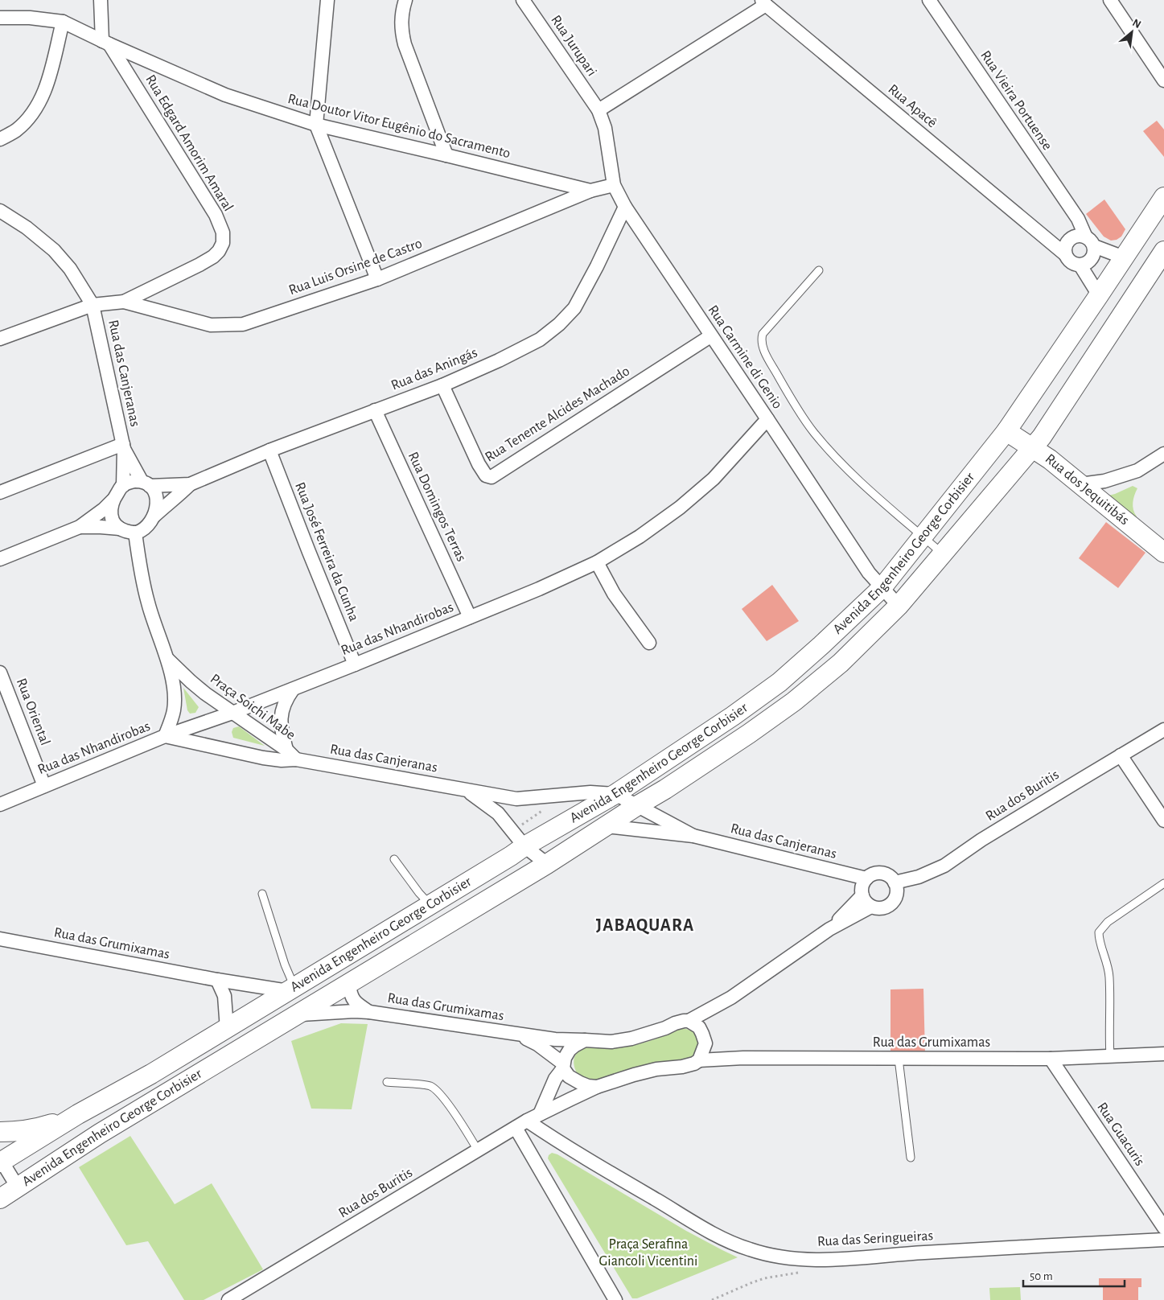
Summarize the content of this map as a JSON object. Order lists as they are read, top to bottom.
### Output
{
  "streets": {
    "main road": ["Rua dos Jequitibás", "Avenida Engenheiro George Corbisier"],
    "street": [
      "Rua Jurupari",
      "Rua Vieira Portuense",
      "Rua Apacê",
      "Rua Doutor Vitor Eugênio do Sacramento",
      "Rua Edgard Amorim Amaral",
      "Rua Luis Orsine de Castro",
      "Rua Carmine di Genio",
      "Rua das Aningás",
      "Rua das Canjeranas",
      "Rua Tenente Alcides Machado",
      "Rua Domingos Terras",
      "Rua José Ferreira da Cunha",
      "Rua das Nhandirobas",
      "Praça Soichi Mabe",
      "Rua Oriental",
      "Rua dos Buritis",
      "Rua das Grumixamas",
      "Rua Guacuris",
      "Rua das Seringueiras"
    ]
  },
  "crossings": [
    ["Rua Jurupari", "Rua Carmine di Genio"],
    ["Rua Vieira Portuense", "Rua Apacê"],
    ["Rua Doutor Vitor Eugênio do Sacramento", "Rua Edgard Amorim Amaral"],
    ["Rua Doutor Vitor Eugênio do Sacramento", "Rua Luis Orsine de Castro"],
    ["Rua Doutor Vitor Eugênio do Sacramento", "Rua Carmine di Genio"],
    ["Rua Edgard Amorim Amaral", "Rua Luis Orsine de Castro"],
    ["Rua Carmine di Genio", "Rua das Aningás"],
    ["Rua Carmine di Genio", "Rua Tenente Alcides Machado"],
    ["Rua Carmine di Genio", "Avenida Engenheiro George Corbisier"],
    ["Rua Carmine di Genio", "Rua das Nhandirobas"],
    ["Rua das Aningás", "Rua das Canjeranas"],
    ["Rua das Aningás", "Rua Tenente Alcides Machado"],
    ["Rua das Aningás", "Rua Domingos Terras"],
    ["Rua das Aningás", "Rua José Ferreira da Cunha"],
    ["Rua das Canjeranas", "Avenida Engenheiro George Corbisier"],
    ["Rua das Canjeranas", "Praça Soichi Mabe"],
    ["Rua das Canjeranas", "Rua dos Buritis"],
    ["Rua dos Jequitibás", "Avenida Engenheiro George Corbisier"],
    ["Rua Domingos Terras", "Rua das Nhandirobas"],
    ["Rua José Ferreira da Cunha", "Rua das Nhandirobas"],
    ["Avenida Engenheiro George Corbisier", "Rua das Grumixamas"],
    ["Rua das Nhandirobas", "Praça Soichi Mabe"],
    ["Rua das Nhandirobas", "Rua Oriental"],
    ["Rua dos Buritis", "Rua das Grumixamas"],
    ["Rua dos Buritis", "Rua das Seringueiras"],
    ["Rua das Grumixamas", "Rua Guacuris"]
  ],
  "districts": ["JABAQUARA"],
  "parks": ["Praça Serafina Giancoli Vicentini"],
  "scale_bar": "50 m",
  "north": "top right"
}
